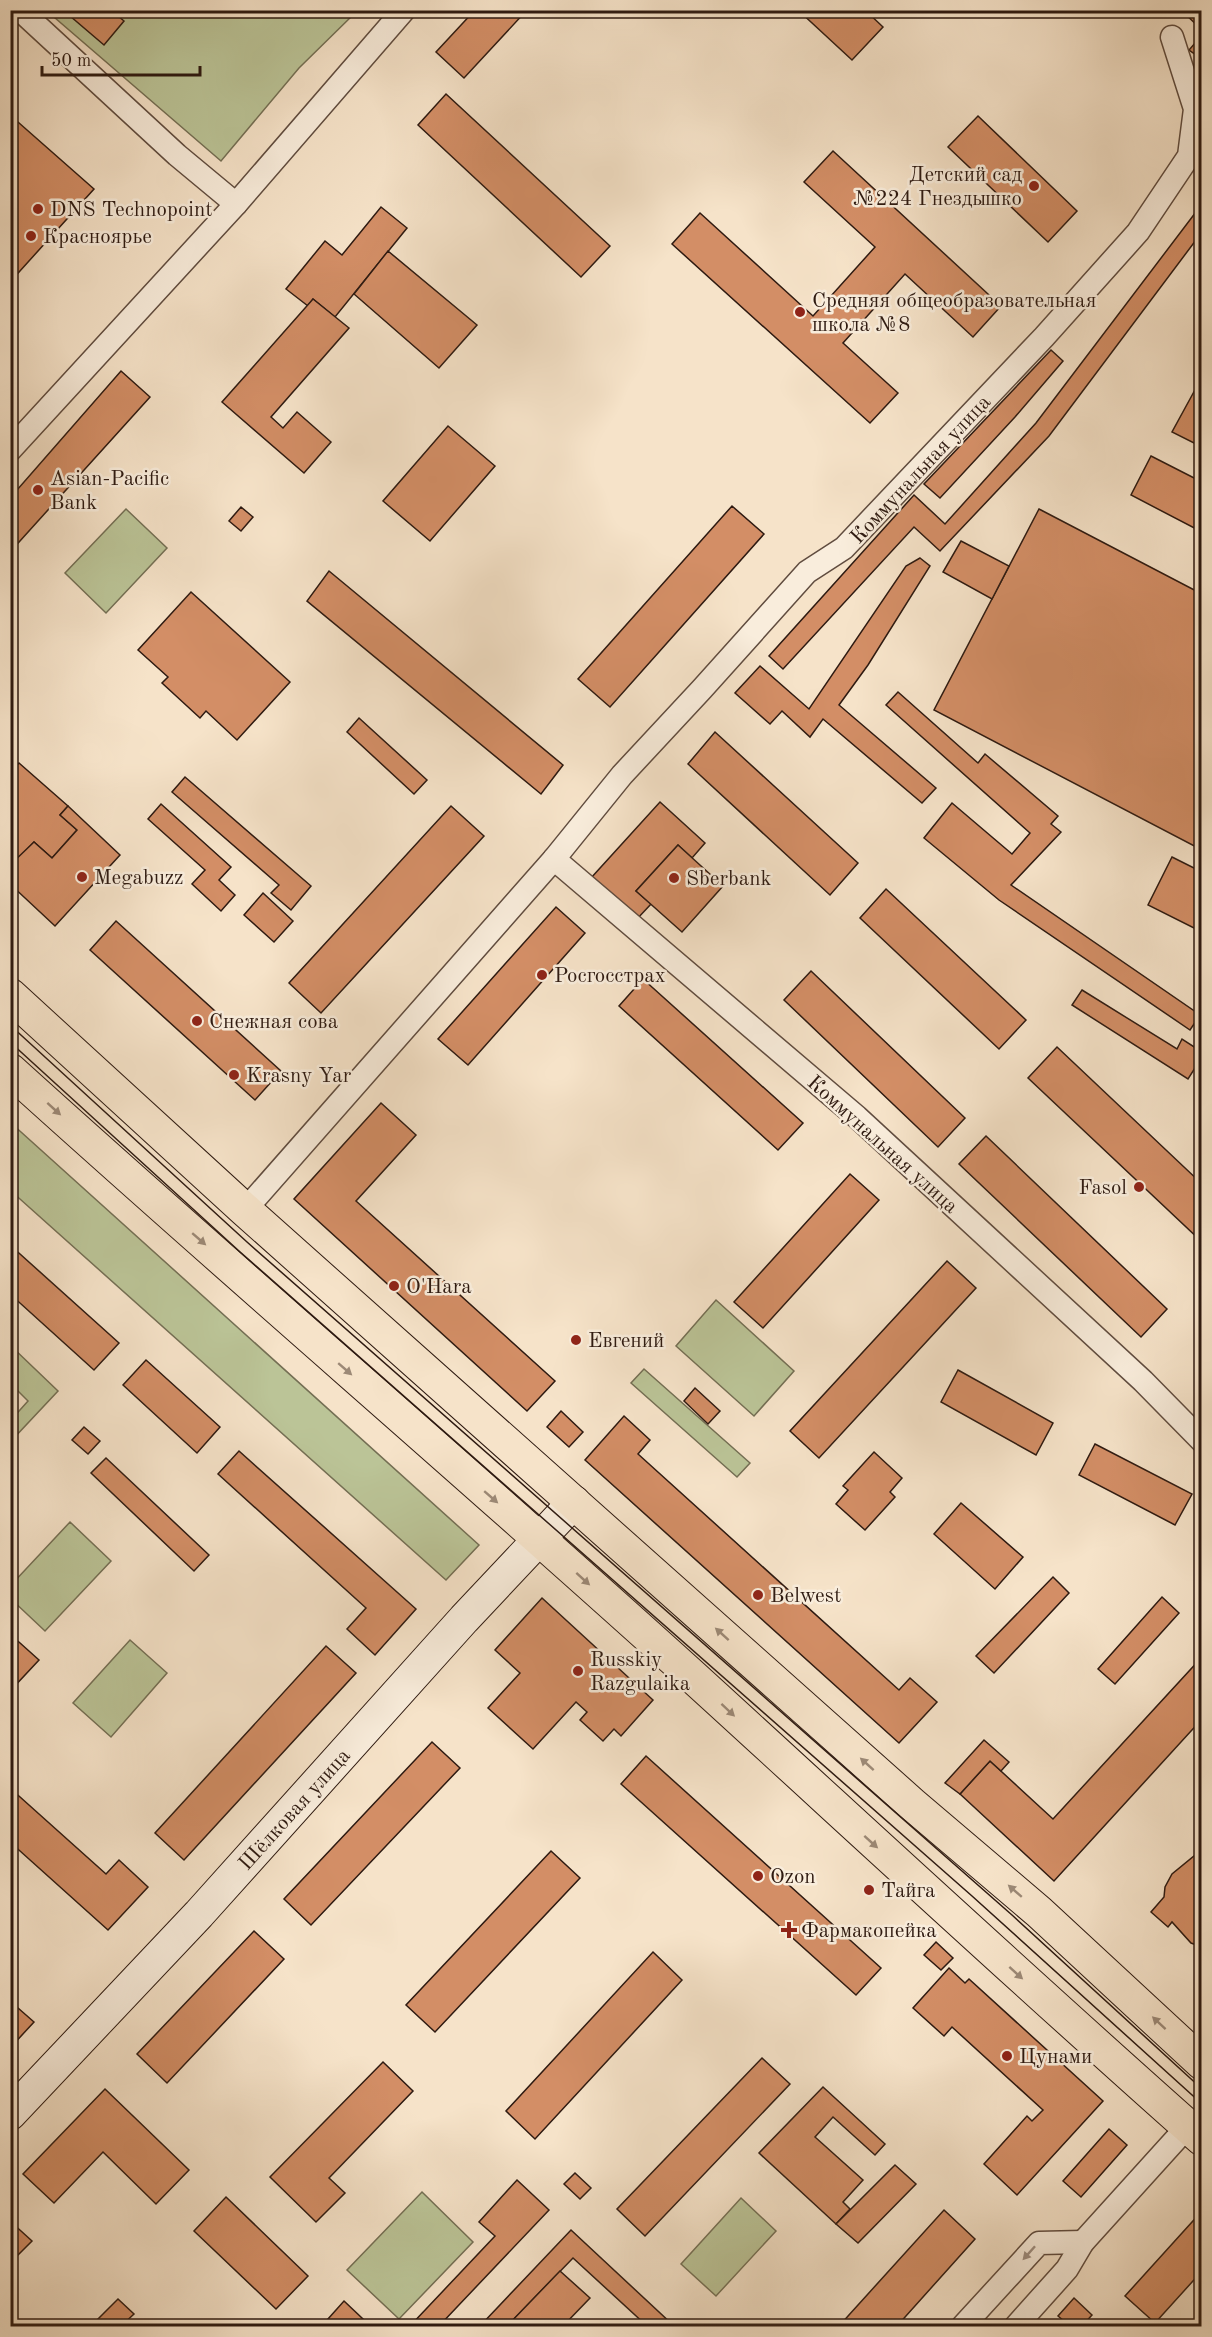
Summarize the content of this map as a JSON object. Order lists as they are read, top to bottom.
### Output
{
  "streets": {
    "street": ["Коммунальная улица", "Шёлковая улица"]
  },
  "places": {
    "other": [
      "Детский сад №224 Гнездышко",
      "DNS Technopoint",
      "Красноярье",
      "Средняя общеобразовательная школа №8",
      "Asian-Pacific Bank",
      "Megabuzz",
      "Sberbank",
      "Росгосстрах",
      "Снежная сова",
      "Krasny Yar",
      "Fasol",
      "O'Hara",
      "Евгений",
      "Belwest",
      "Russkiy Razgulaika",
      "Ozon",
      "Тайга",
      "Цунами"
    ],
    "health": ["Фармакопейка"]
  },
  "scale_bar": "50 m"
}
